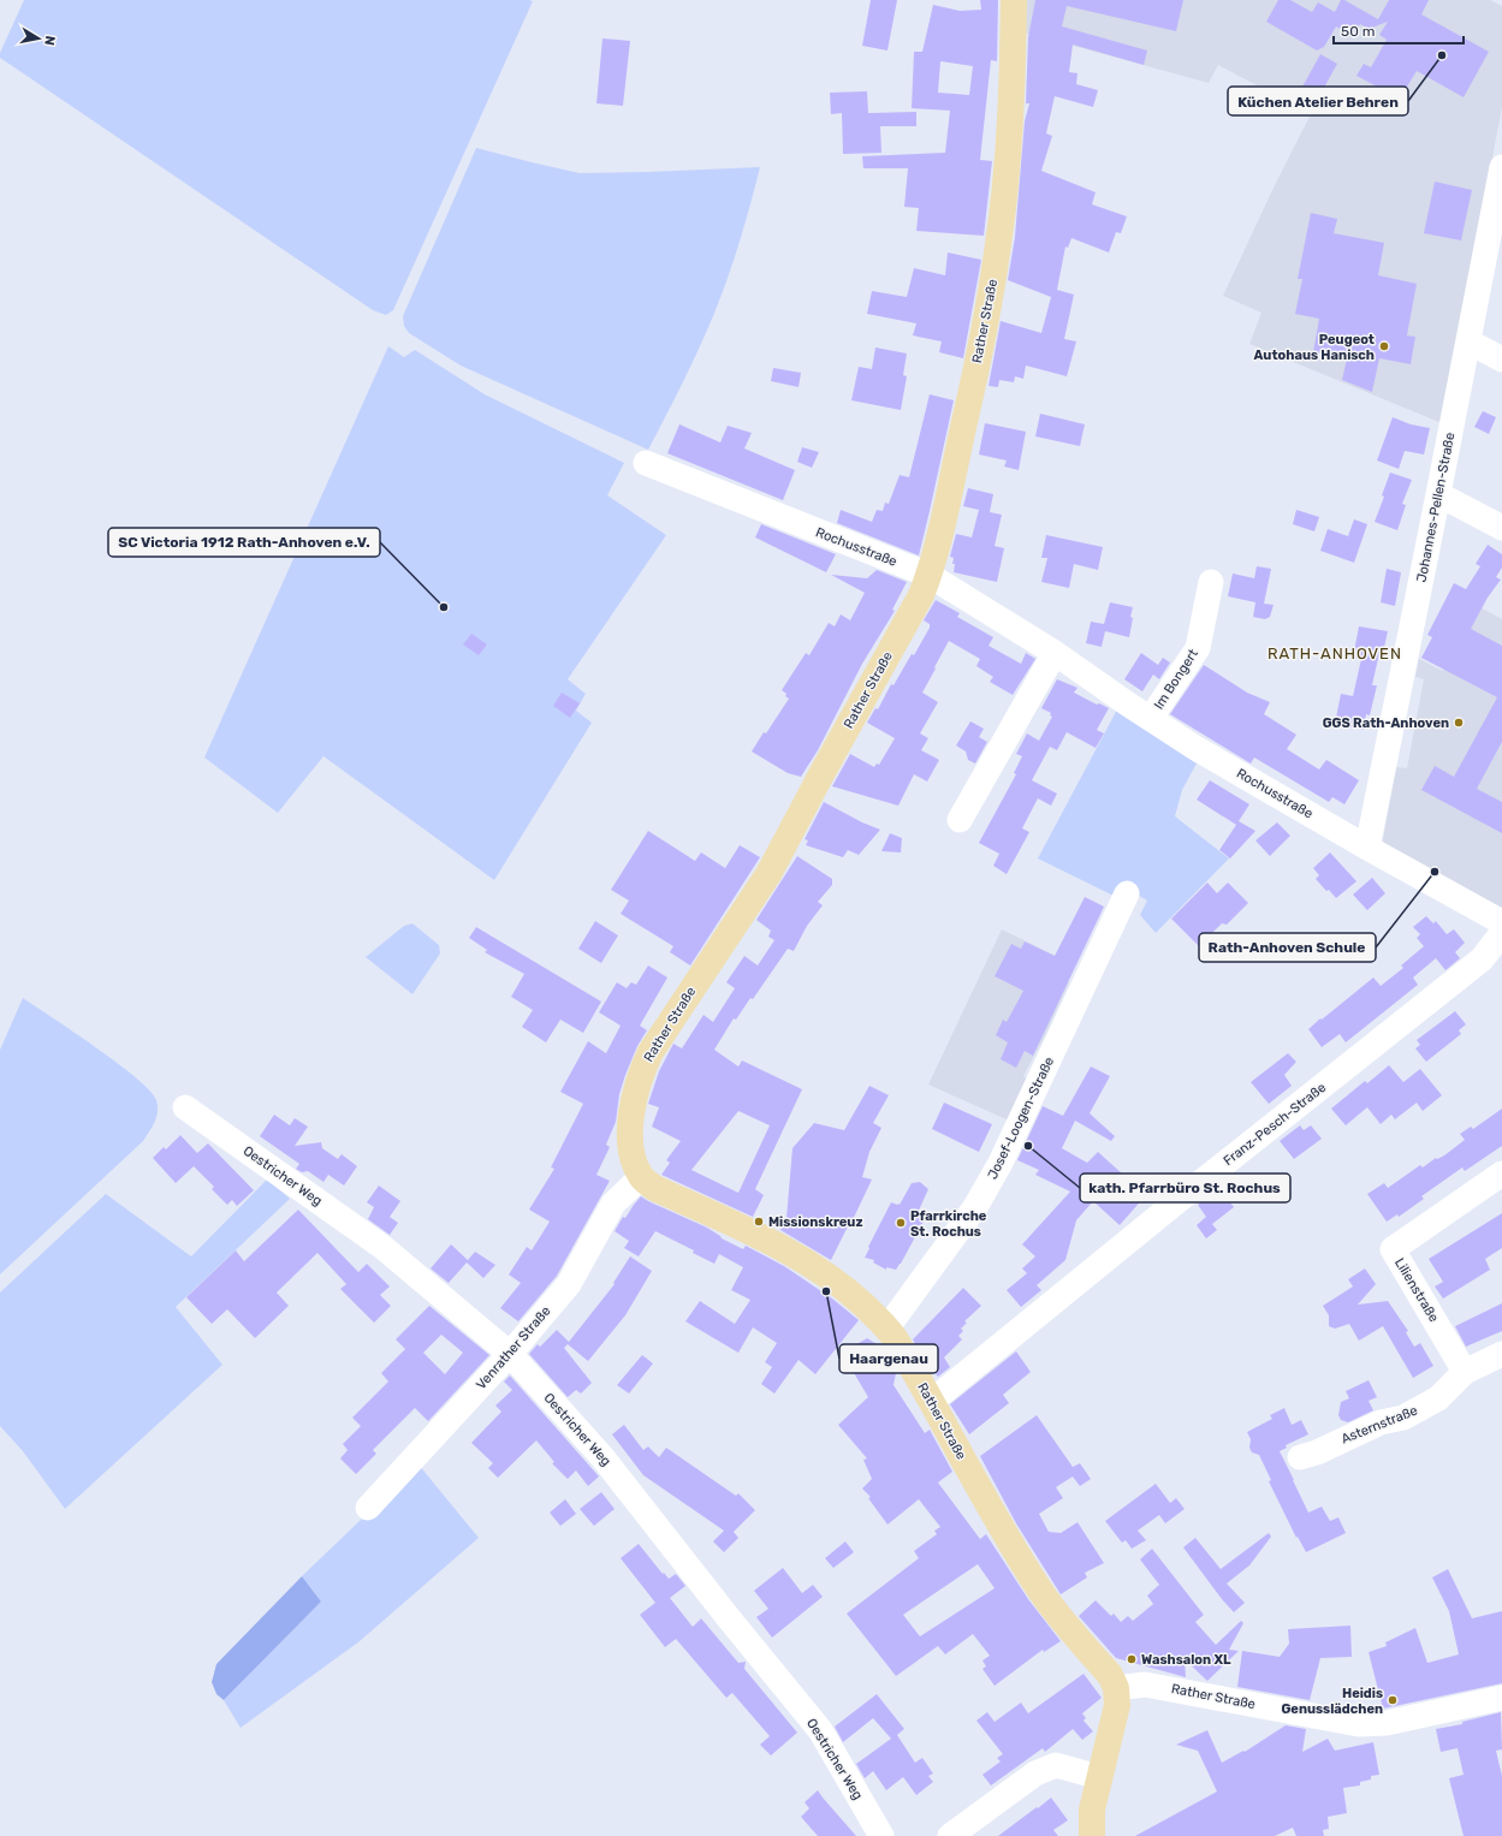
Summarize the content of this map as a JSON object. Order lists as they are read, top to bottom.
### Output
{
  "streets": {
    "main road": ["Rather Straße"],
    "street": [
      "Johannes-Pellen-Straße",
      "Rochusstraße",
      "Im Bongert",
      "Josef-Loogen-Straße",
      "Franz-Pesch-Straße",
      "Oestricher Weg",
      "Lilienstraße",
      "Venrather Straße",
      "Asternstraße"
    ]
  },
  "crossings": [
    ["Rather Straße", "Rochusstraße"],
    ["Rather Straße", "Josef-Loogen-Straße"],
    ["Rather Straße", "Franz-Pesch-Straße"],
    ["Rather Straße", "Venrather Straße"],
    ["Johannes-Pellen-Straße", "Rochusstraße"],
    ["Rochusstraße", "Im Bongert"],
    ["Oestricher Weg", "Venrather Straße"],
    ["Lilienstraße", "Asternstraße"]
  ],
  "districts": ["RATH-ANHOVEN"],
  "places": [
    "Küchen Atelier Behren",
    "Peugeot Autohaus Hanisch",
    "SC Victoria 1912 Rath-Anhoven e.V.",
    "GGS Rath-Anhoven",
    "Rath-Anhoven Schule",
    "kath. Pfarrbüro St. Rochus",
    "Missionskreuz",
    "Pfarrkirche St. Rochus",
    "Haargenau",
    "Washsalon XL",
    "Heidis Genusslädchen"
  ],
  "scale_bar": "50 m",
  "north": "right"
}
